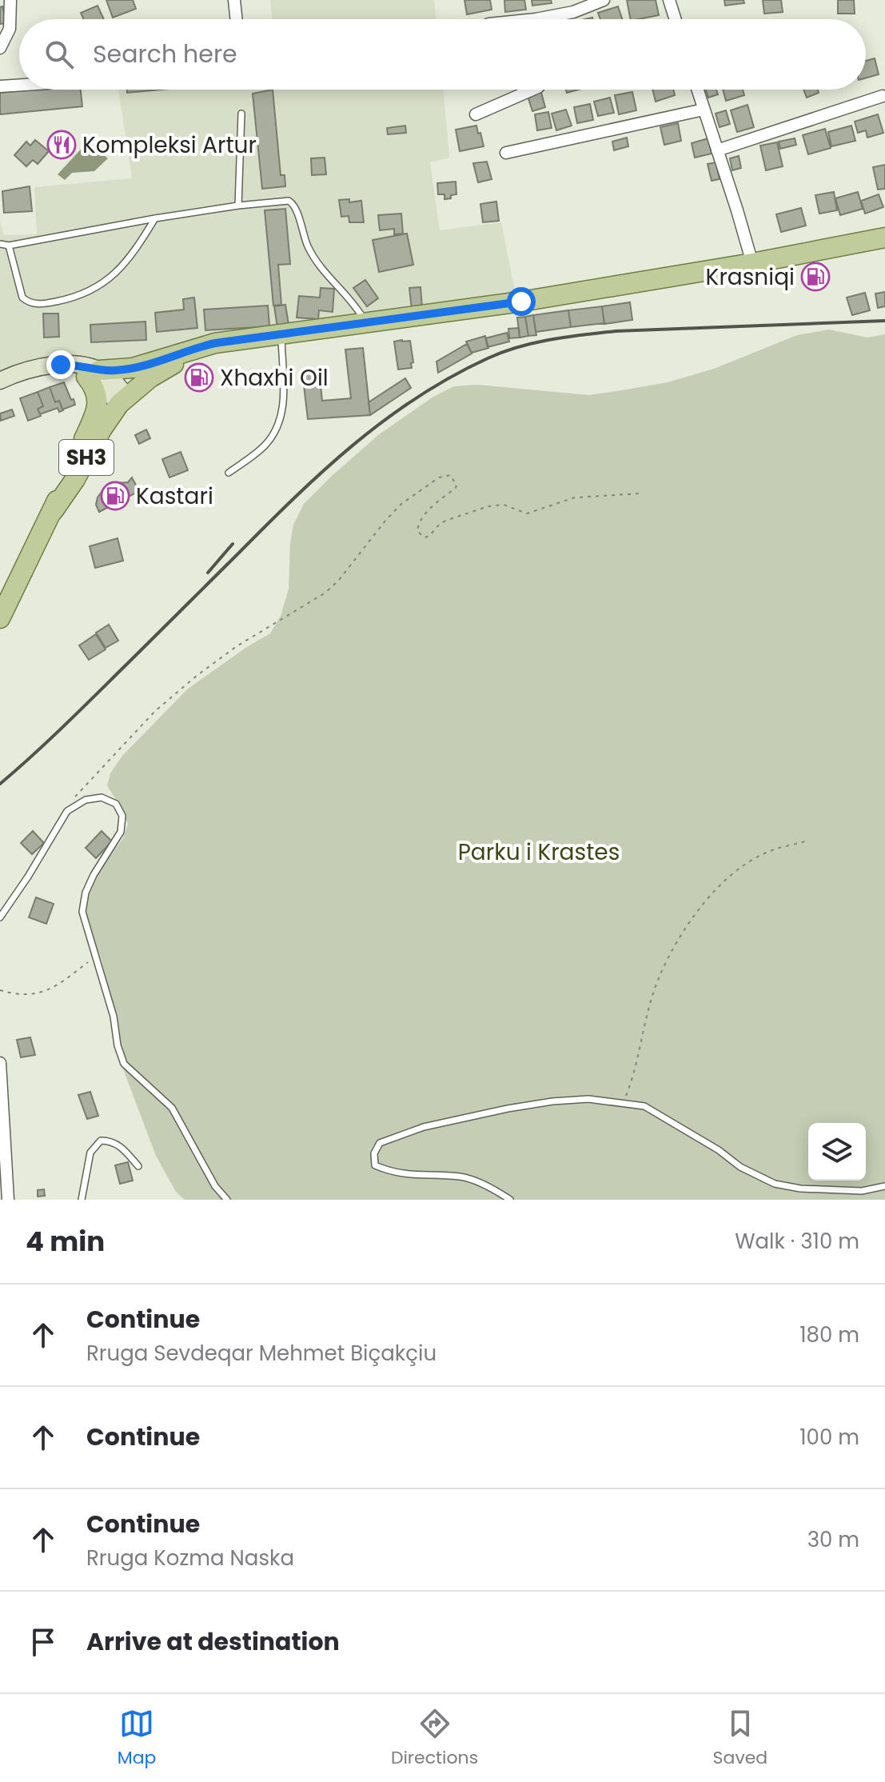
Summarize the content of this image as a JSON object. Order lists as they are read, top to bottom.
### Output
{
  "streets": {
    "main road": ["SH3"]
  },
  "parks": ["Parku i Krastes"],
  "places": {
    "restaurant": ["Kompleksi Artur"],
    "fuel station": ["Krasniqi", "Xhaxhi Oil", "Kastari"]
  },
  "page": {
    "search": "Search here",
    "heading": ["4 min", "Walk · 310 m"],
    "list": [
      ["Continue", "Rruga Sevdeqar Mehmet Biçakçiu", "180 m"],
      ["Continue", "100 m"],
      ["Continue", "Rruga Kozma Naska", "30 m"],
      "Arrive at destination"
    ],
    "nav": ["Map", "Directions", "Saved"]
  }
}
